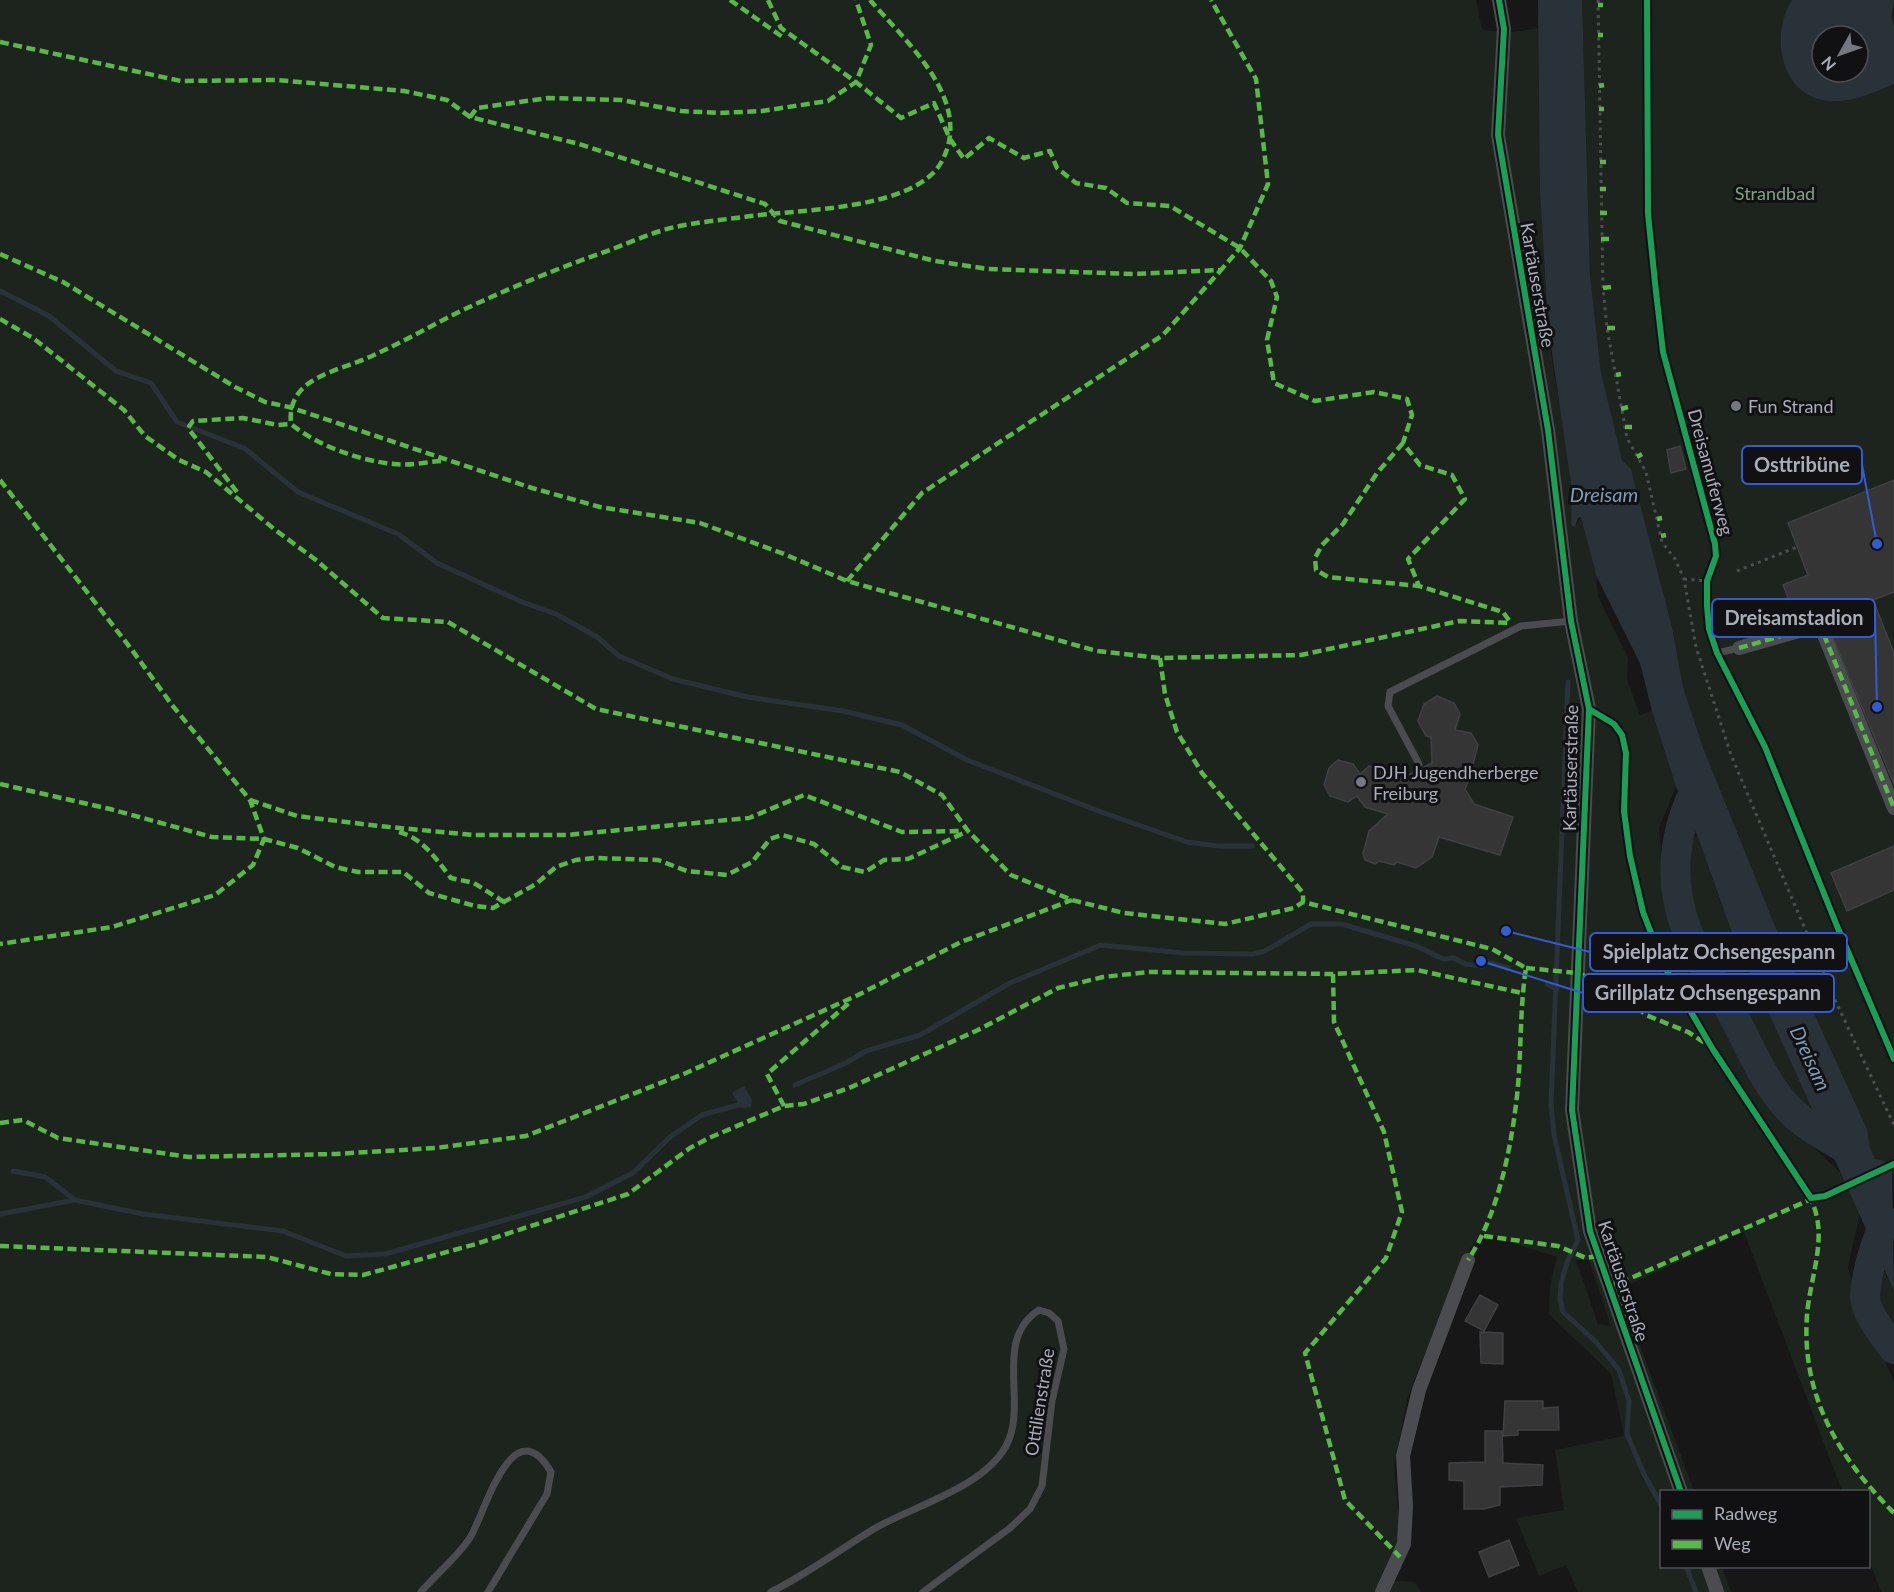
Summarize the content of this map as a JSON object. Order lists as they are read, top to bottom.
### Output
{
  "streets": {
    "street": ["Kartäuserstraße"],
    "lane": ["Ottilienstraße"],
    "cycle path": ["Dreisamuferweg"]
  },
  "water": ["Dreisam"],
  "parks": ["Strandbad"],
  "places": [
    "Fun Strand",
    "Osttribüne",
    "Dreisamstadion",
    "DJH Jugendherberge Freiburg",
    "Spielplatz Ochsengespann",
    "Grillplatz Ochsengespann"
  ],
  "legend": ["Radweg", "Weg"],
  "north": "bottom left"
}
